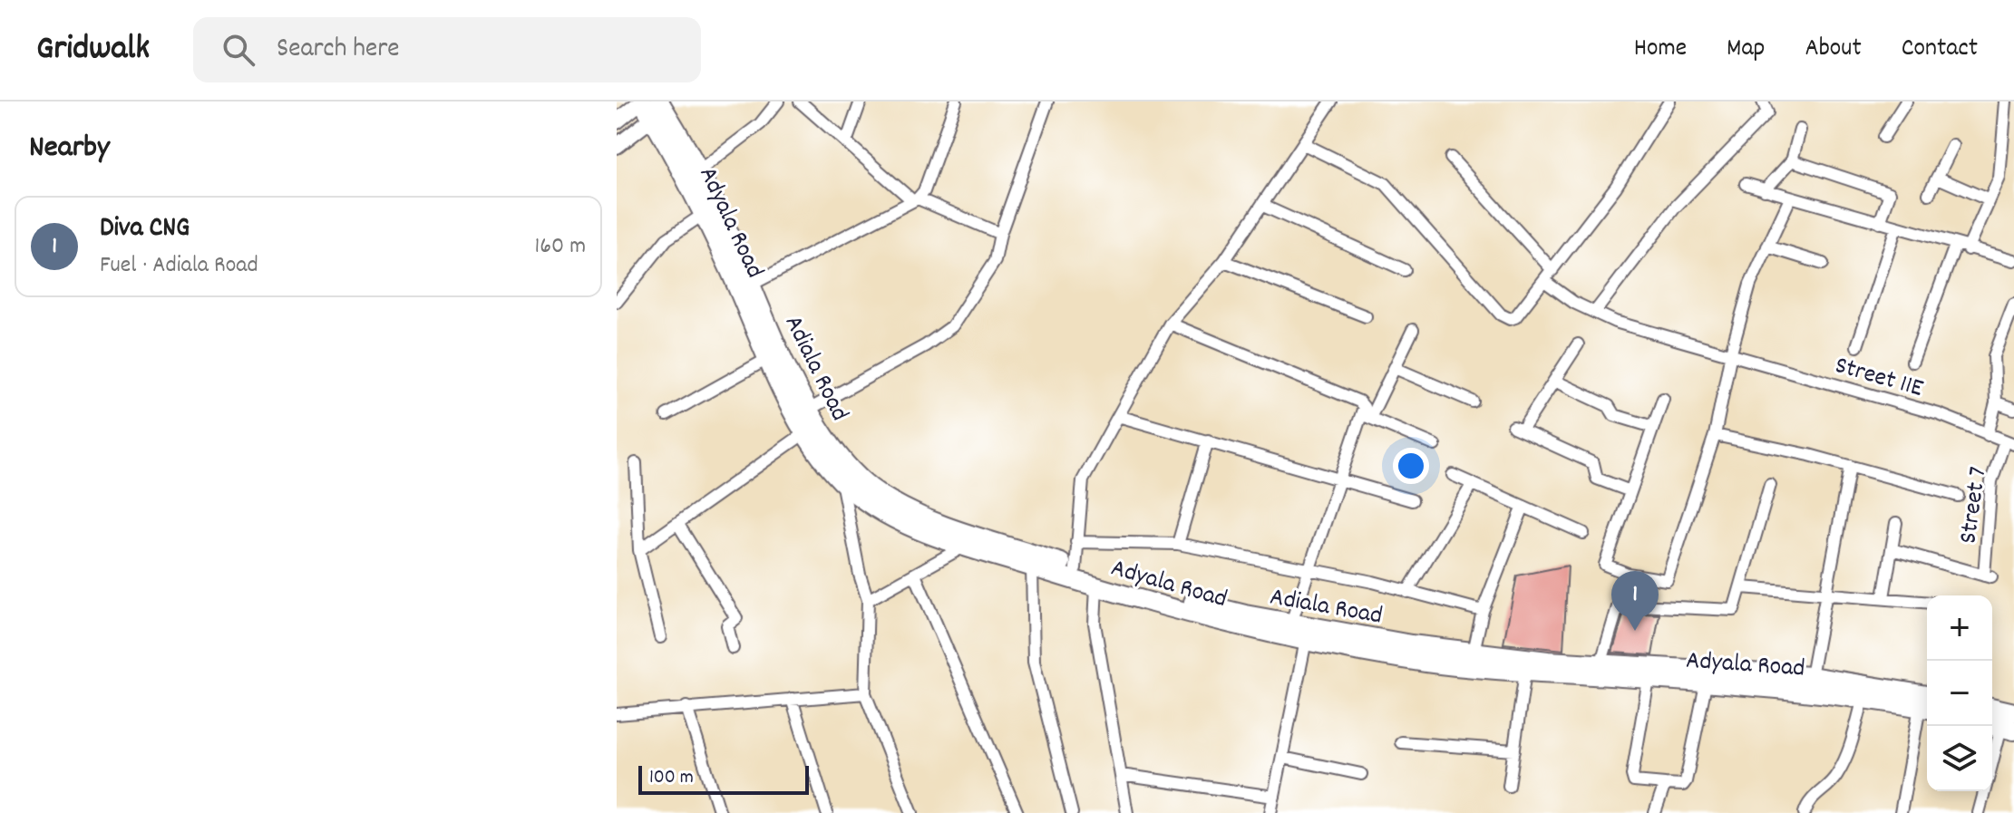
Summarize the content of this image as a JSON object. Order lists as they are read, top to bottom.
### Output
{
  "streets": {
    "main road": ["Adyala Road", "Adiala Road"],
    "street": ["Street 11E", "Street 7"]
  },
  "crossings": [
    ["Adyala Road", "Adiala Road"],
    ["Street 11E", "Street 7"]
  ],
  "scale_bar": "100 m",
  "page": {
    "header": "Gridwalk",
    "search": "Search here",
    "nav": [
      "Home",
      "Map",
      "About",
      "Contact"
    ],
    "heading": "Nearby",
    "list": [
      {
        "mark": "1",
        "name": "Diva CNG",
        "note": "Fuel · Adiala Road",
        "value": "160 m"
      }
    ],
    "pins": "1",
    "map_buttons": ["+", "−"],
    "scale": "100 m"
  }
}
